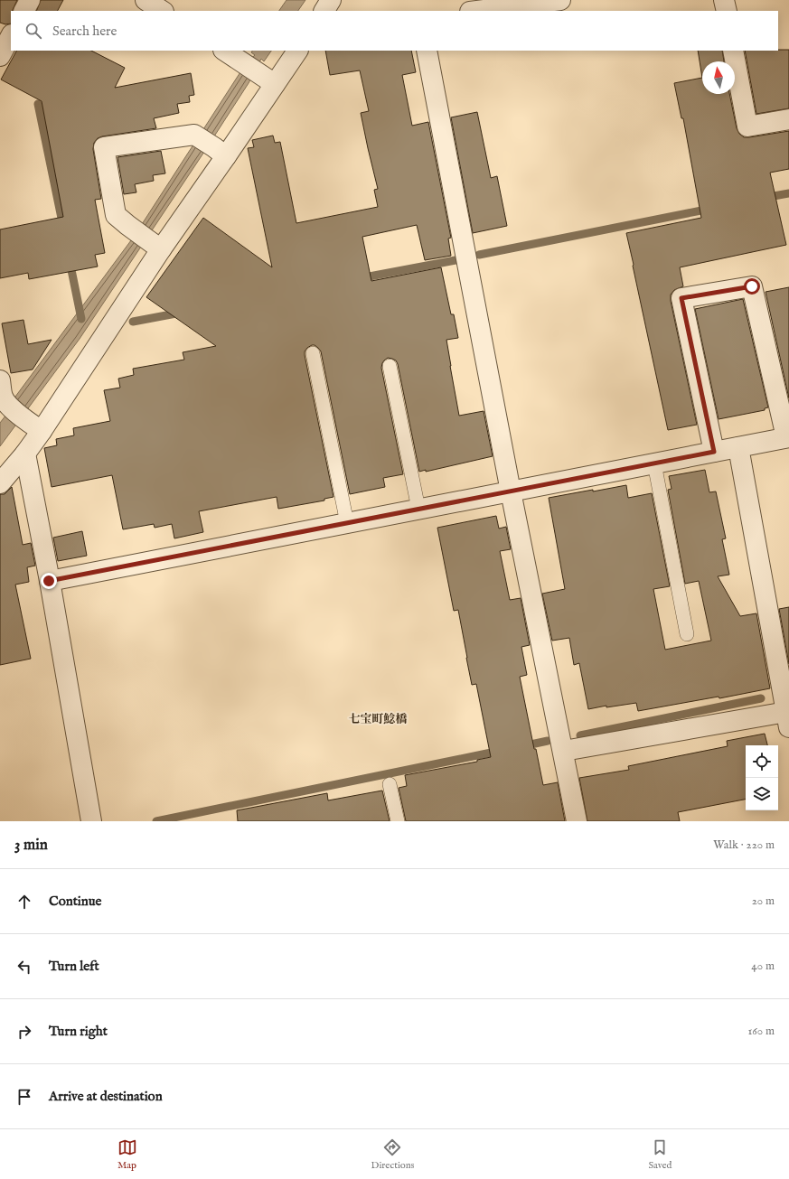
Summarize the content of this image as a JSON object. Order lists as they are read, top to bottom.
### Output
{
  "districts": ["七宝町鯰橋"],
  "north": "top",
  "page": {
    "search": "Search here",
    "heading": ["3 min", "Walk · 220 m"],
    "list": [
      ["Continue", "20 m"],
      ["Turn left", "40 m"],
      ["Turn right", "160 m"],
      "Arrive at destination"
    ],
    "nav": ["Map", "Directions", "Saved"]
  }
}
